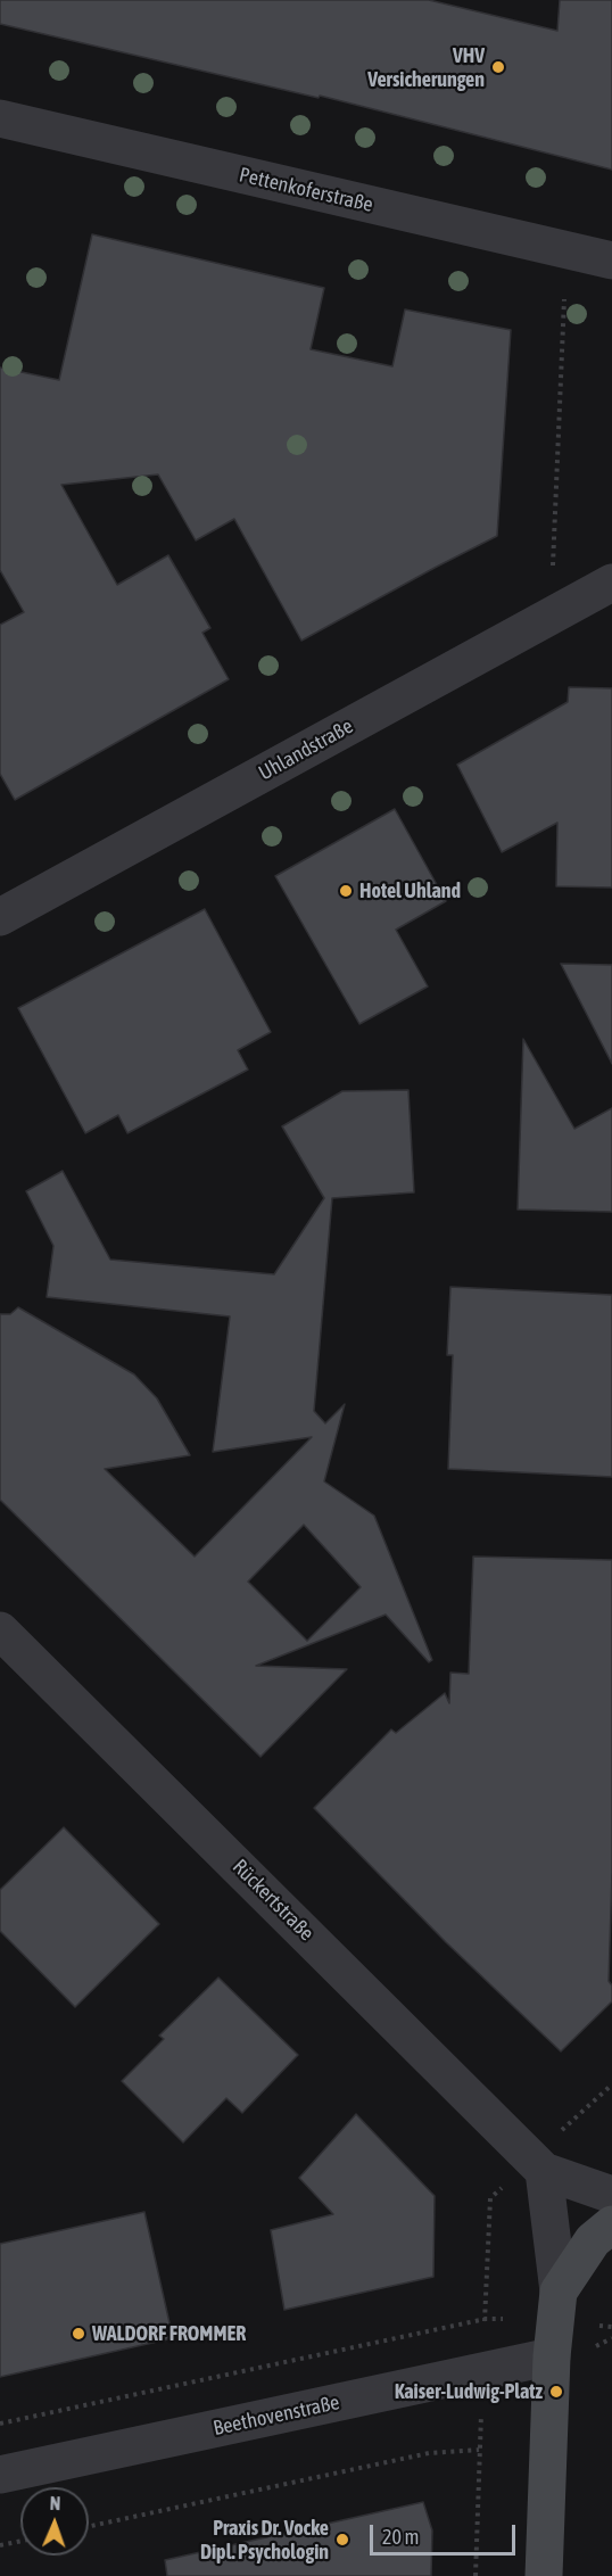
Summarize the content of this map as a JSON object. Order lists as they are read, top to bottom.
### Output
{
  "streets": {
    "street": [
      "Pettenkoferstraße",
      "Uhlandstraße",
      "Rückertstraße",
      "Beethovenstraße"
    ]
  },
  "places": [
    "VHV Versicherungen",
    "Hotel Uhland",
    "WALDORF FROMMER",
    "Kaiser-Ludwig-Platz",
    "Praxis Dr. Vocke Dipl. Psychologin"
  ],
  "scale_bar": "20 m",
  "north": "top"
}
